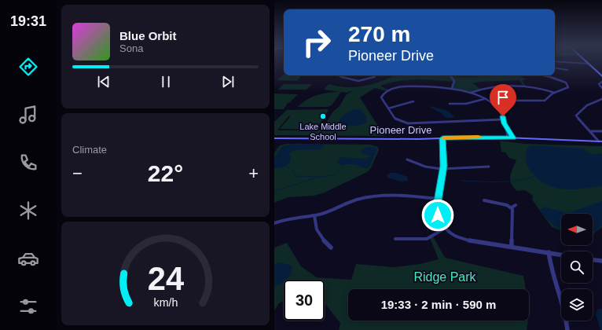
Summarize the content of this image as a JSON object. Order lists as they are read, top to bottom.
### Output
{
  "streets": {
    "street": ["Pioneer Drive"]
  },
  "parks": ["Ridge Park"],
  "places": ["Lake Middle School"],
  "north": "left",
  "page": {
    "tabs": "19:31",
    "turn": ["270 m", "Pioneer Drive"],
    "song": ["Blue Orbit", "Sona"],
    "tile": "Climate",
    "heat": ["−", "22°", "+"],
    "limit": "30",
    "trip": "19:33 · 2 min · 590 m",
    "gauge": ["24", "km/h"]
  }
}
